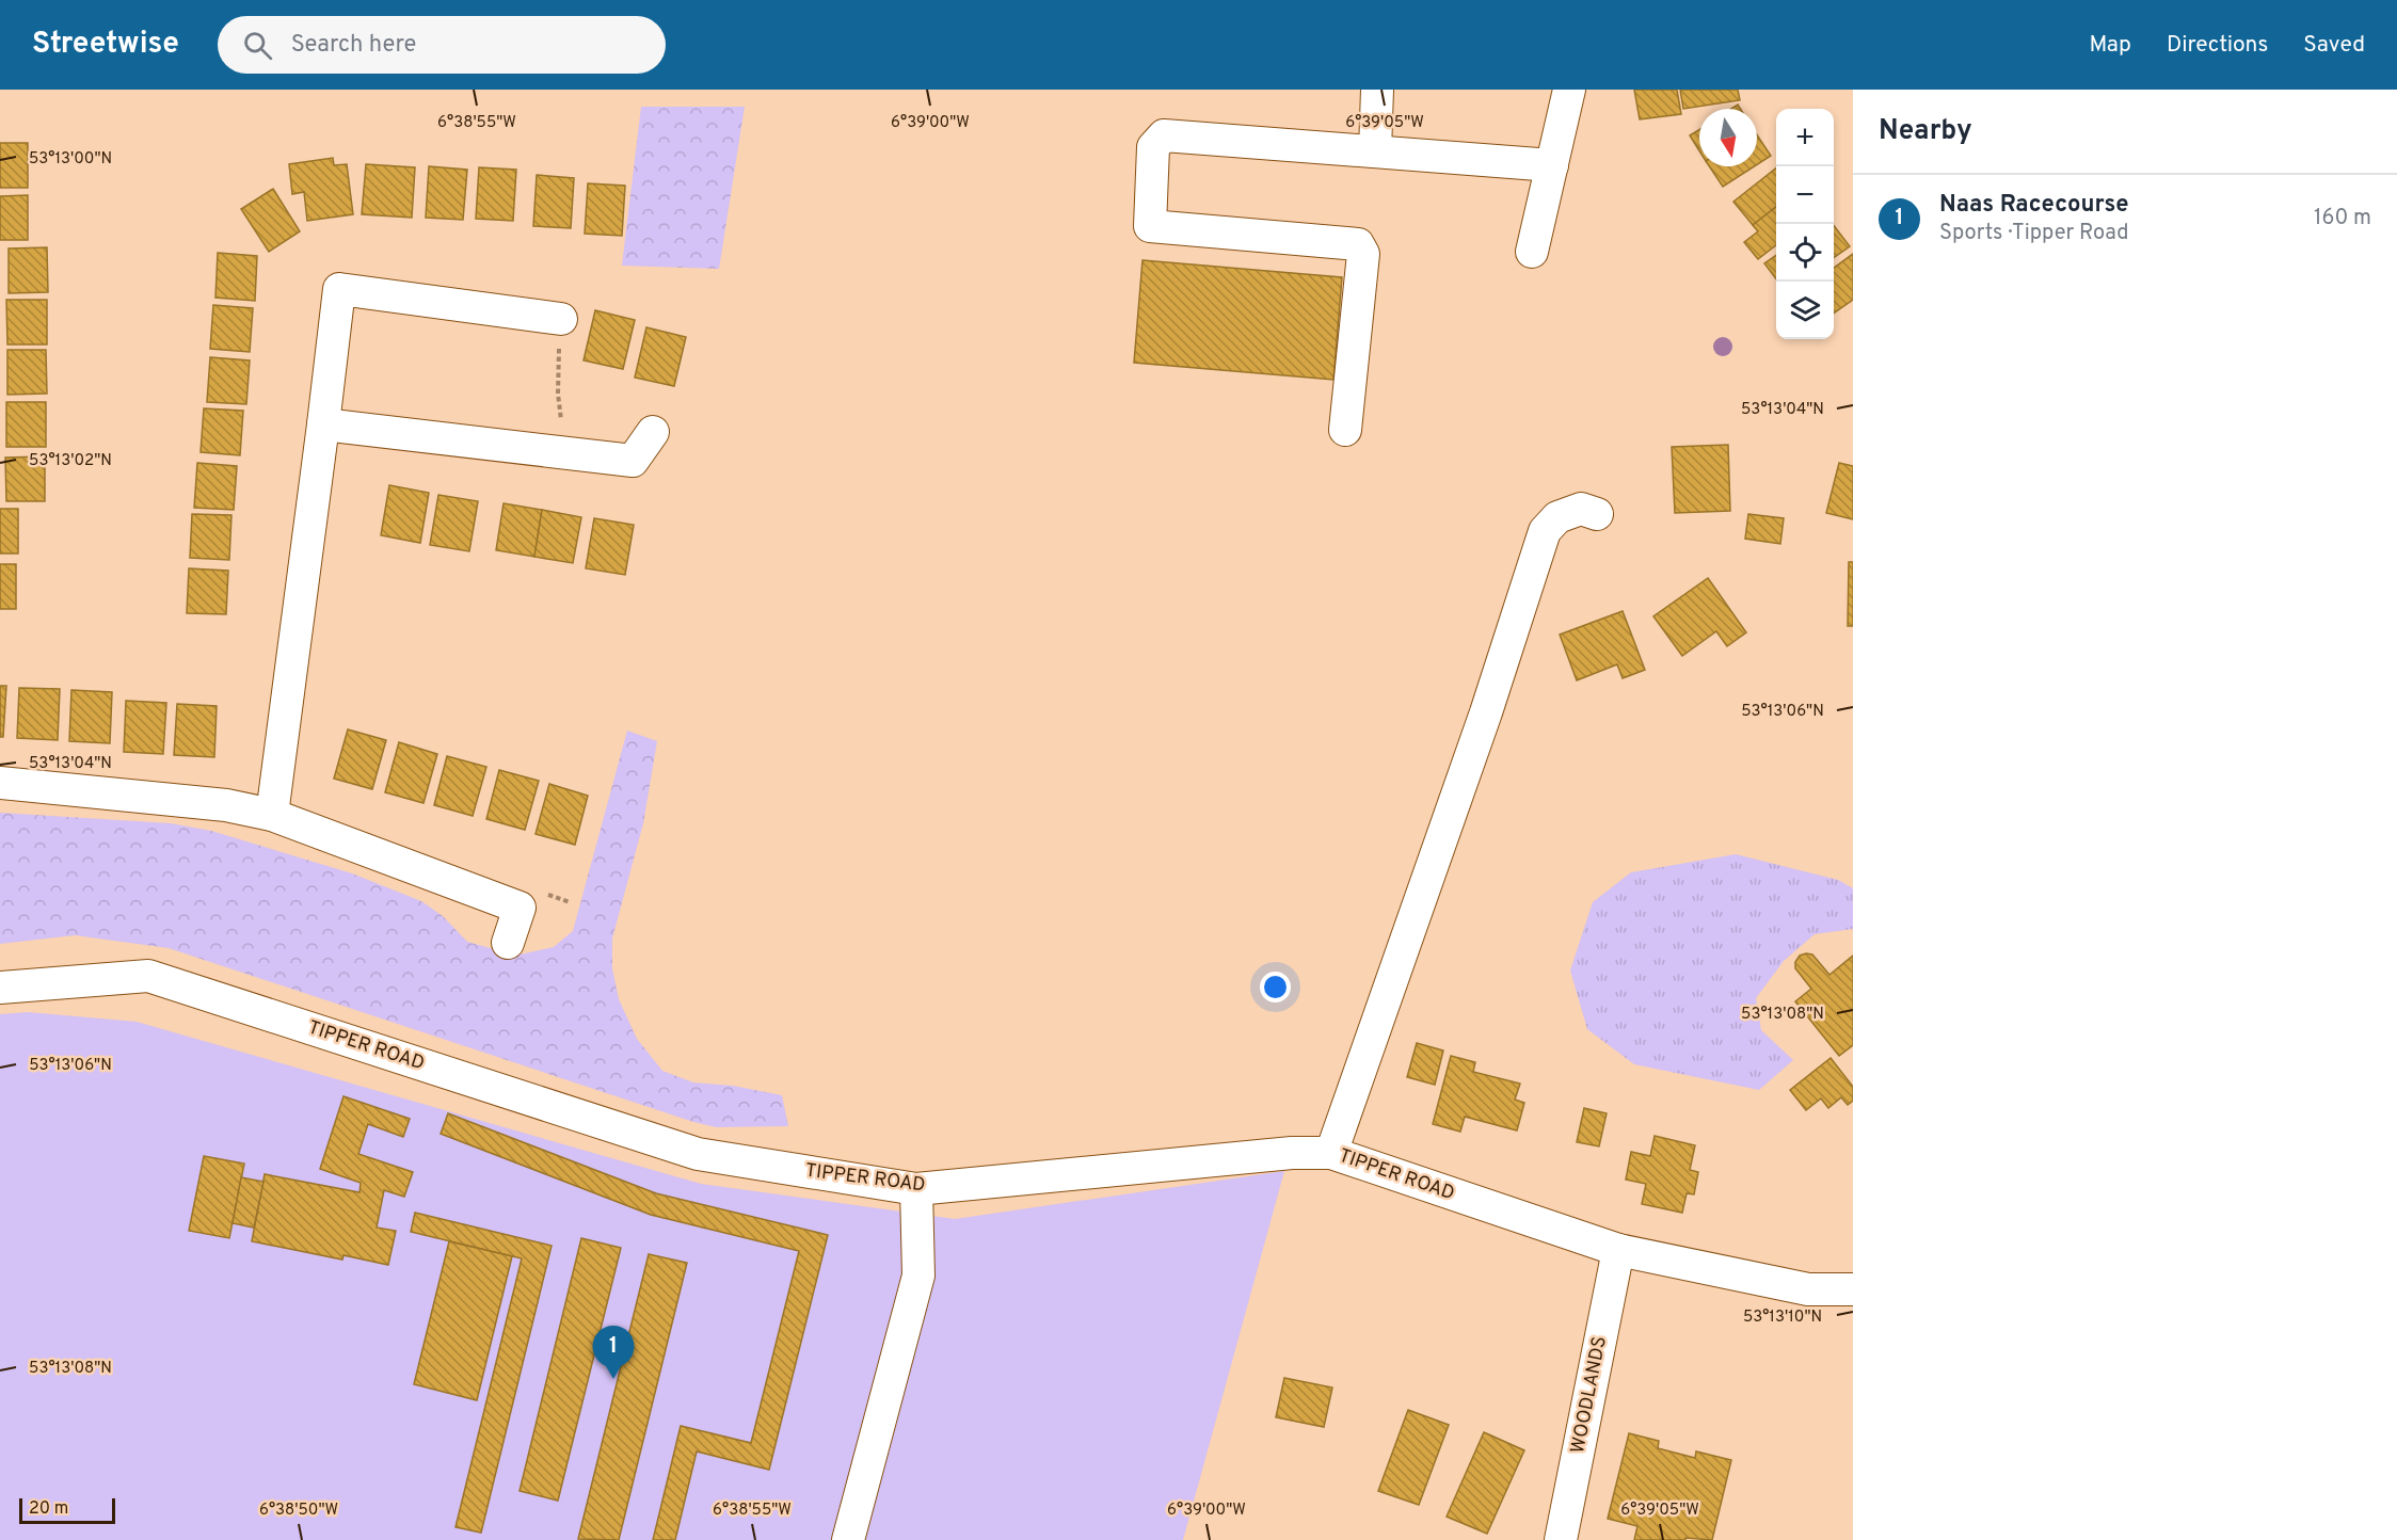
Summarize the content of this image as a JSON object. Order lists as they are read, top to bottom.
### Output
{
  "streets": {
    "street": ["TIPPER ROAD", "WOODLANDS"]
  },
  "crossings": [
    ["TIPPER ROAD", "WOODLANDS"]
  ],
  "scale_bar": "20 m",
  "north": "bottom",
  "page": {
    "header": "Streetwise",
    "search": "Search here",
    "nav": ["Map", "Directions", "Saved"],
    "heading": "Nearby",
    "map_buttons": ["+", "−"],
    "list": [
      {
        "mark": "1",
        "name": "Naas Racecourse",
        "note": "Sports · Tipper Road",
        "value": "160 m"
      }
    ],
    "pins": "1",
    "scale": "20 m"
  },
  "coordinates": [
    "6°38'55\"W",
    "6°39'00\"W",
    "6°39'05\"W",
    "53°13'00\"N",
    "53°13'04\"N",
    "53°13'02\"N",
    "53°13'06\"N",
    "53°13'08\"N",
    "53°13'10\"N",
    "6°38'50\"W"
  ]
}
